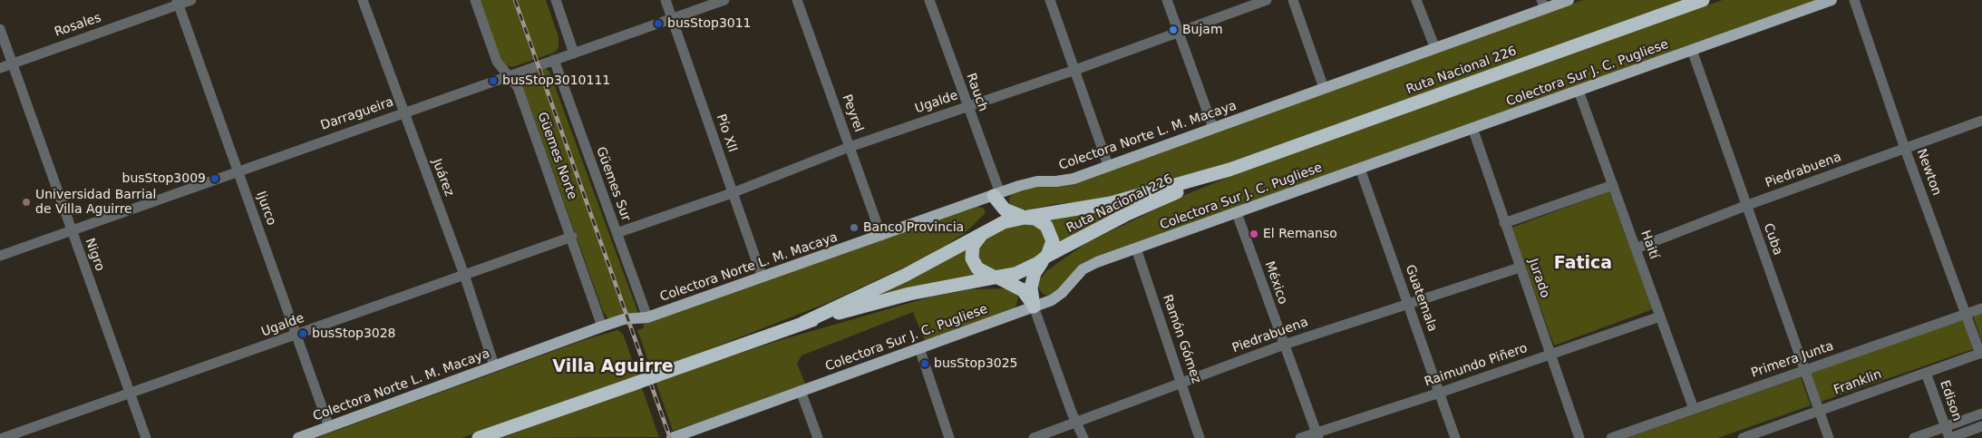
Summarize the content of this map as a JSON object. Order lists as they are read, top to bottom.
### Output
{
  "streets": {
    "highway": ["Ruta Nacional 226"],
    "main road": ["Colectora Sur J. C. Pugliese", "Colectora Norte L. M. Macaya"],
    "street": [
      "Rosales",
      "Rauch",
      "Ugalde",
      "Peyrel",
      "Darragueira",
      "Pío XII",
      "Güemes Norte",
      "Piedrabuena",
      "Newton",
      "Juárez",
      "Güemes Sur",
      "Ijurco",
      "Cuba",
      "Haití",
      "Nigro",
      "Jurado",
      "México",
      "Guatemala",
      "Ramón Gómez",
      "Primera Junta",
      "Raimundo Piñero",
      "Franklin",
      "Edison"
    ]
  },
  "crossings": [
    ["Rosales", "Ijurco"],
    ["Rosales", "Nigro"],
    ["Colectora Sur J. C. Pugliese", "Cuba"],
    ["Colectora Sur J. C. Pugliese", "Haití"],
    ["Colectora Sur J. C. Pugliese", "Jurado"],
    ["Colectora Sur J. C. Pugliese", "México"],
    ["Colectora Sur J. C. Pugliese", "Guatemala"],
    ["Colectora Sur J. C. Pugliese", "Ramón Gómez"],
    ["Rauch", "Ugalde"],
    ["Rauch", "Colectora Norte L. M. Macaya"],
    ["Ugalde", "Peyrel"],
    ["Ugalde", "Pío XII"],
    ["Ugalde", "Güemes Norte"],
    ["Ugalde", "Juárez"],
    ["Ugalde", "Güemes Sur"],
    ["Ugalde", "Ijurco"],
    ["Ugalde", "Nigro"],
    ["Peyrel", "Colectora Norte L. M. Macaya"],
    ["Darragueira", "Pío XII"],
    ["Darragueira", "Güemes Norte"],
    ["Darragueira", "Juárez"],
    ["Darragueira", "Güemes Sur"],
    ["Darragueira", "Ijurco"],
    ["Darragueira", "Nigro"],
    ["Pío XII", "Colectora Norte L. M. Macaya"],
    ["Colectora Norte L. M. Macaya", "Güemes Norte"],
    ["Colectora Norte L. M. Macaya", "Juárez"],
    ["Colectora Norte L. M. Macaya", "Güemes Sur"],
    ["Colectora Norte L. M. Macaya", "Ijurco"],
    ["Piedrabuena", "Newton"],
    ["Piedrabuena", "Cuba"],
    ["Piedrabuena", "Haití"],
    ["Piedrabuena", "Jurado"],
    ["Piedrabuena", "México"],
    ["Piedrabuena", "Guatemala"],
    ["Piedrabuena", "Ramón Gómez"],
    ["Newton", "Primera Junta"],
    ["Newton", "Franklin"],
    ["Cuba", "Primera Junta"],
    ["Cuba", "Franklin"],
    ["Haití", "Primera Junta"],
    ["Haití", "Raimundo Piñero"],
    ["Jurado", "Raimundo Piñero"],
    ["México", "Raimundo Piñero"],
    ["Guatemala", "Raimundo Piñero"],
    ["Franklin", "Edison"]
  ],
  "districts": ["Fatica", "Villa Aguirre"],
  "places": [
    "busStop3011",
    "Bujam",
    "busStop3010111",
    "busStop3009",
    "Universidad Barrial de Villa Aguirre",
    "Banco Provincia",
    "El Remanso",
    "busStop3028",
    "busStop3025"
  ]
}
